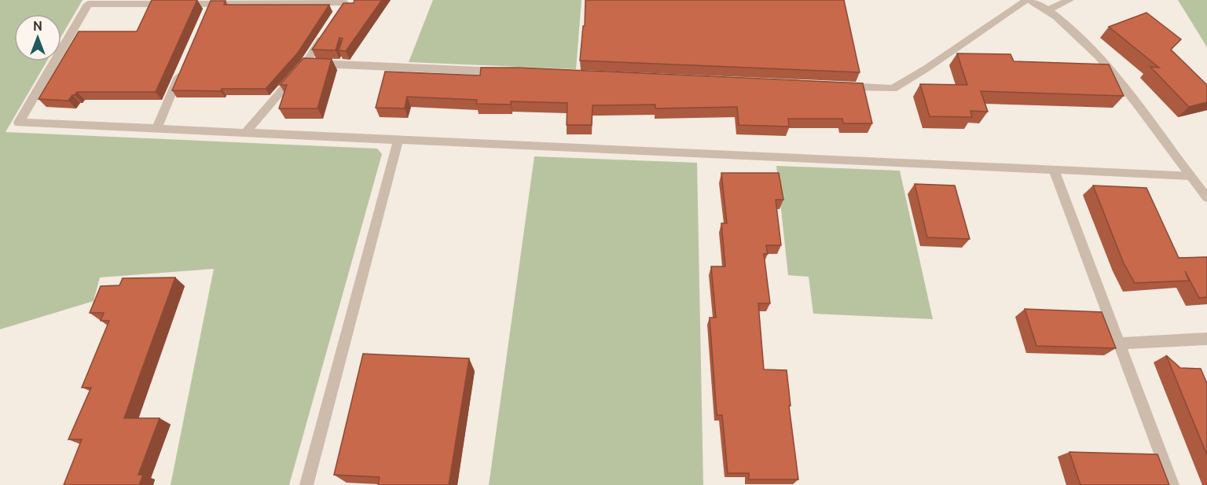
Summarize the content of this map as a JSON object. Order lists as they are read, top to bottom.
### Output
{
  "north": "top"
}
